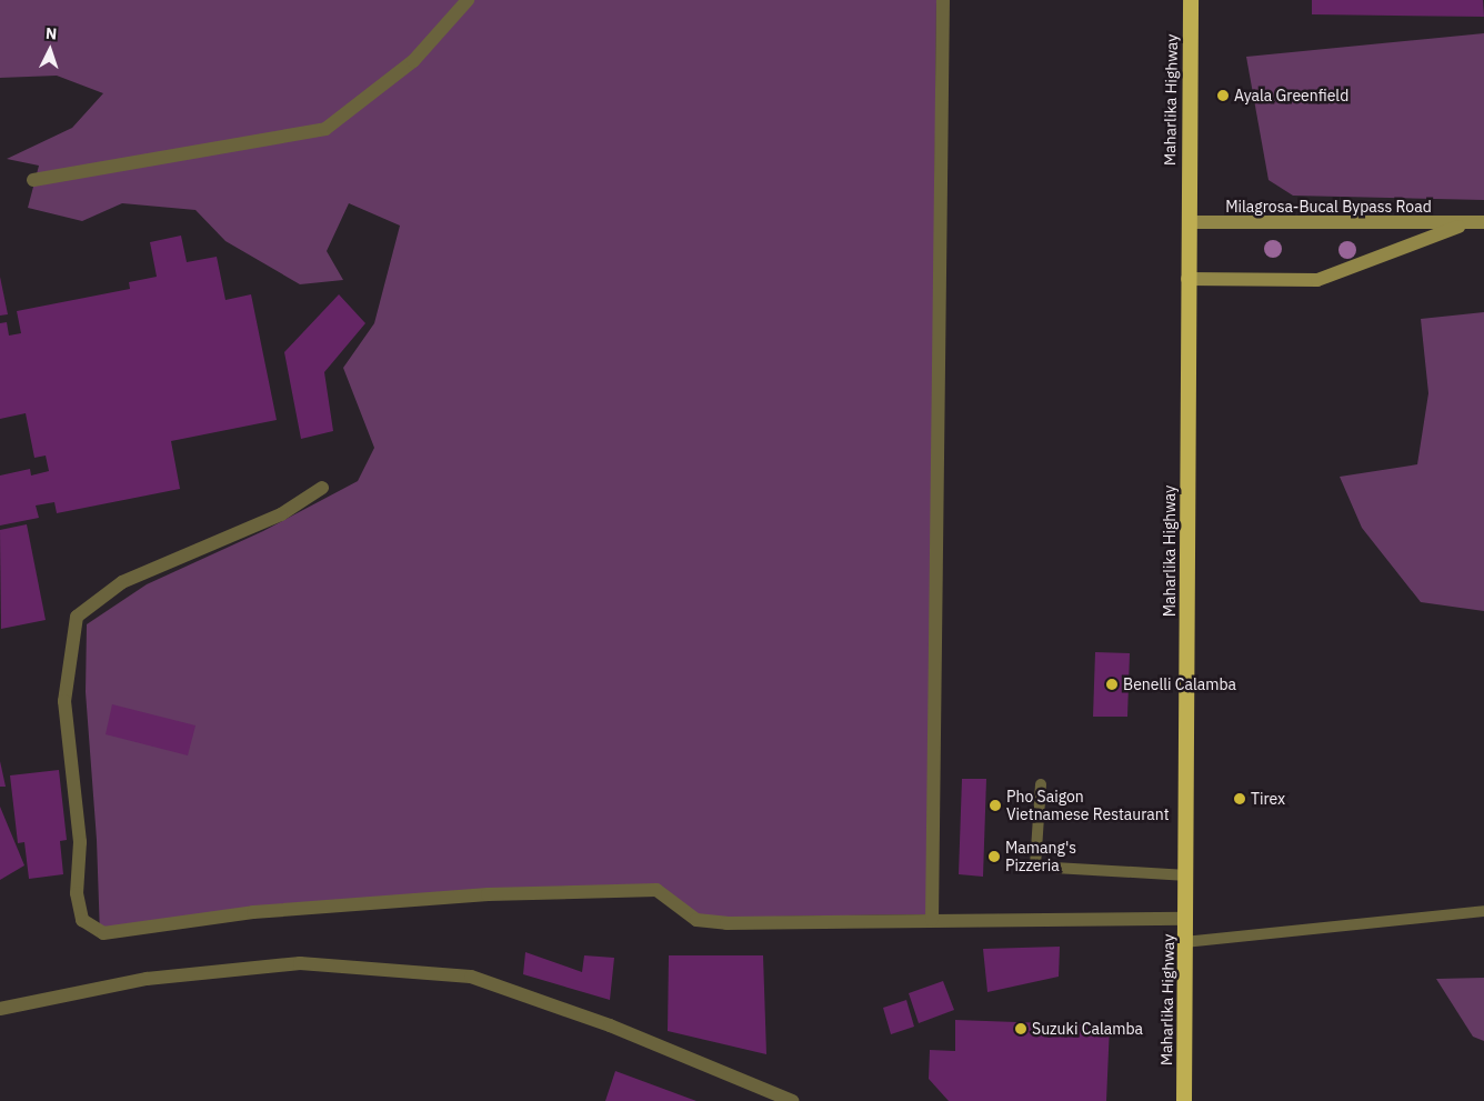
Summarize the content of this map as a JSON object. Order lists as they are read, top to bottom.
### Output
{
  "streets": {
    "highway": ["Maharlika Highway"],
    "main road": ["Milagrosa-Bucal Bypass Road"]
  },
  "crossings": [
    ["Maharlika Highway", "Milagrosa-Bucal Bypass Road"]
  ],
  "places": [
    "Ayala Greenfield",
    "Benelli Calamba",
    "Tirex",
    "Pho Saigon Vietnamese Restaurant",
    "Mamang's Pizzeria",
    "Suzuki Calamba"
  ],
  "north": "top"
}
